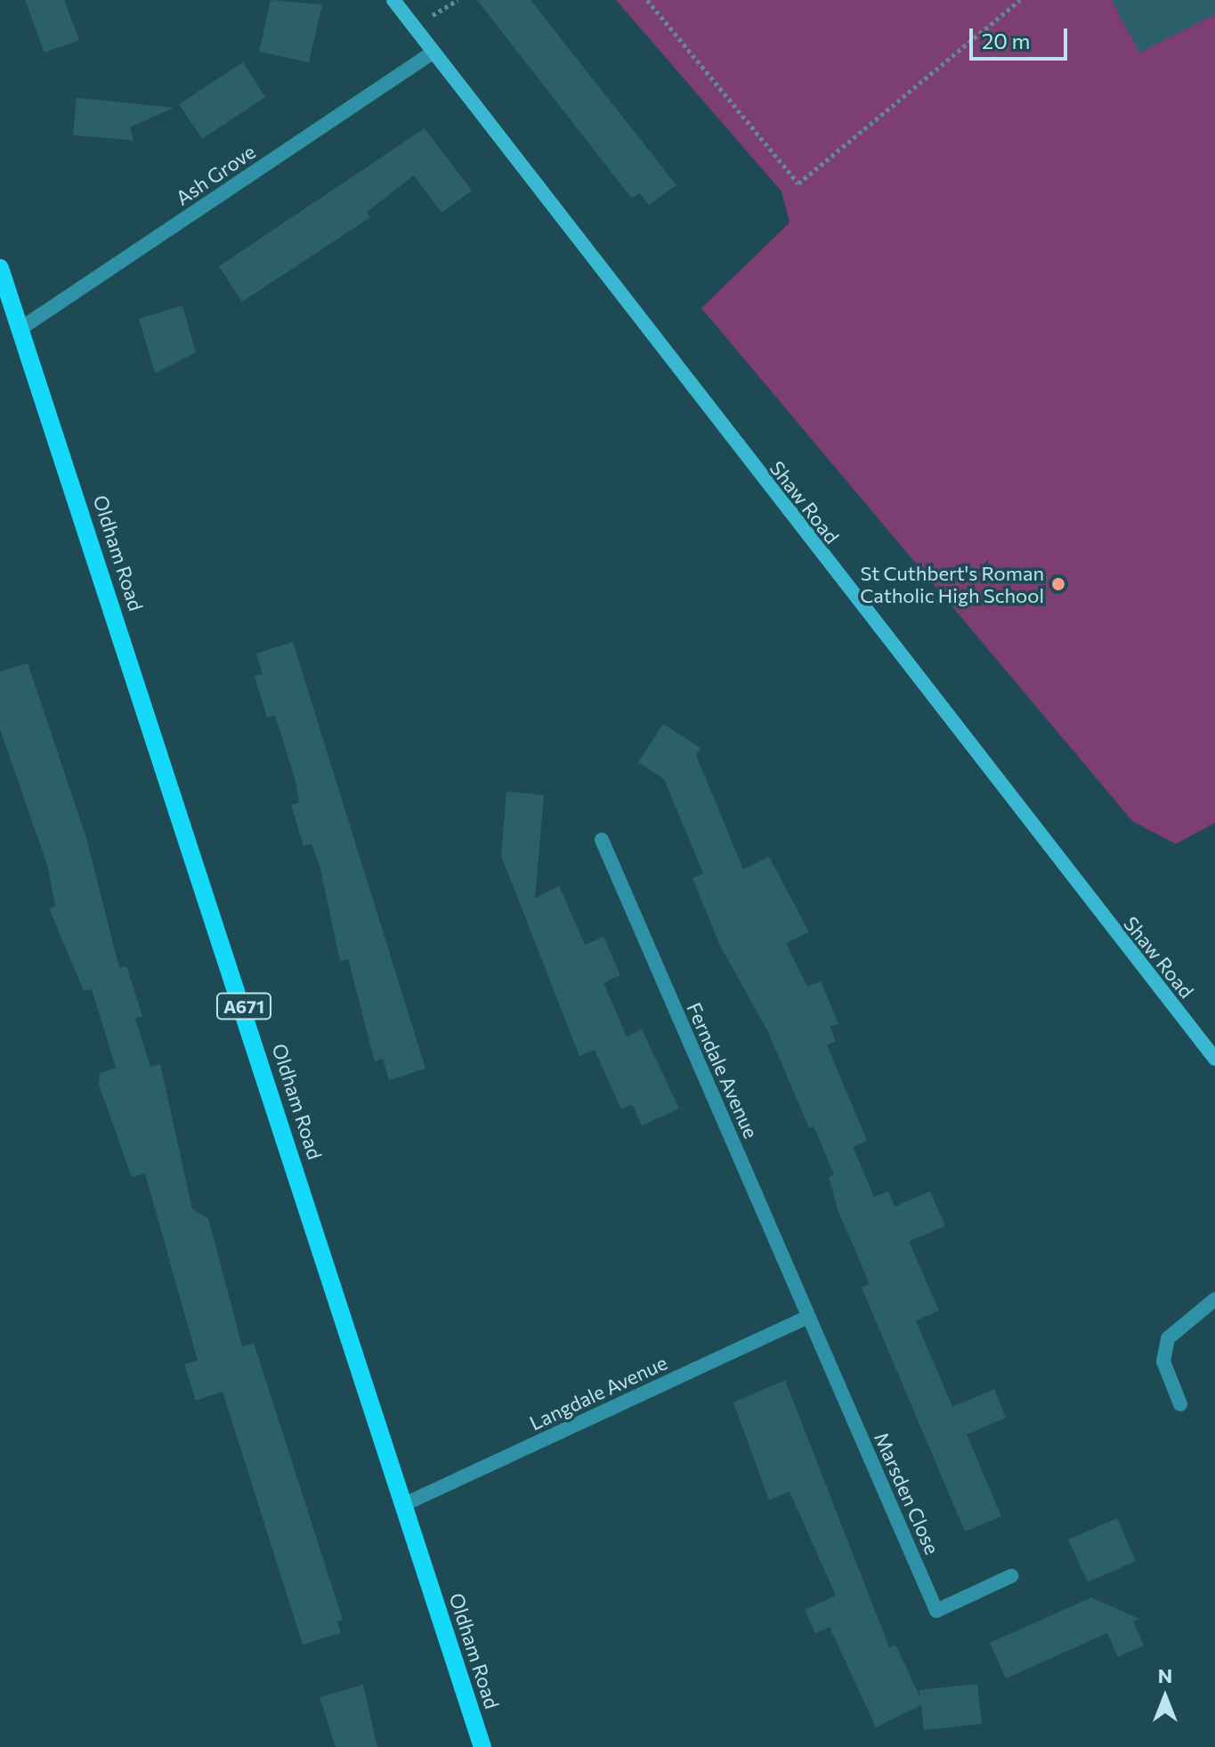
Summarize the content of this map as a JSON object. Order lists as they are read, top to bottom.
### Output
{
  "streets": {
    "main road": ["Oldham Road", "A671"],
    "street": [
      "Ash Grove",
      "Shaw Road",
      "Ferndale Avenue",
      "Langdale Avenue",
      "Marsden Close"
    ]
  },
  "crossings": [
    ["Ash Grove", "Shaw Road"],
    ["Ash Grove", "Oldham Road"],
    ["Oldham Road", "Langdale Avenue"],
    ["Ferndale Avenue", "Langdale Avenue"],
    ["Ferndale Avenue", "Marsden Close"],
    ["Langdale Avenue", "Marsden Close"]
  ],
  "places": ["St Cuthbert's Roman Catholic High School"],
  "scale_bar": "20 m",
  "north": "top"
}
